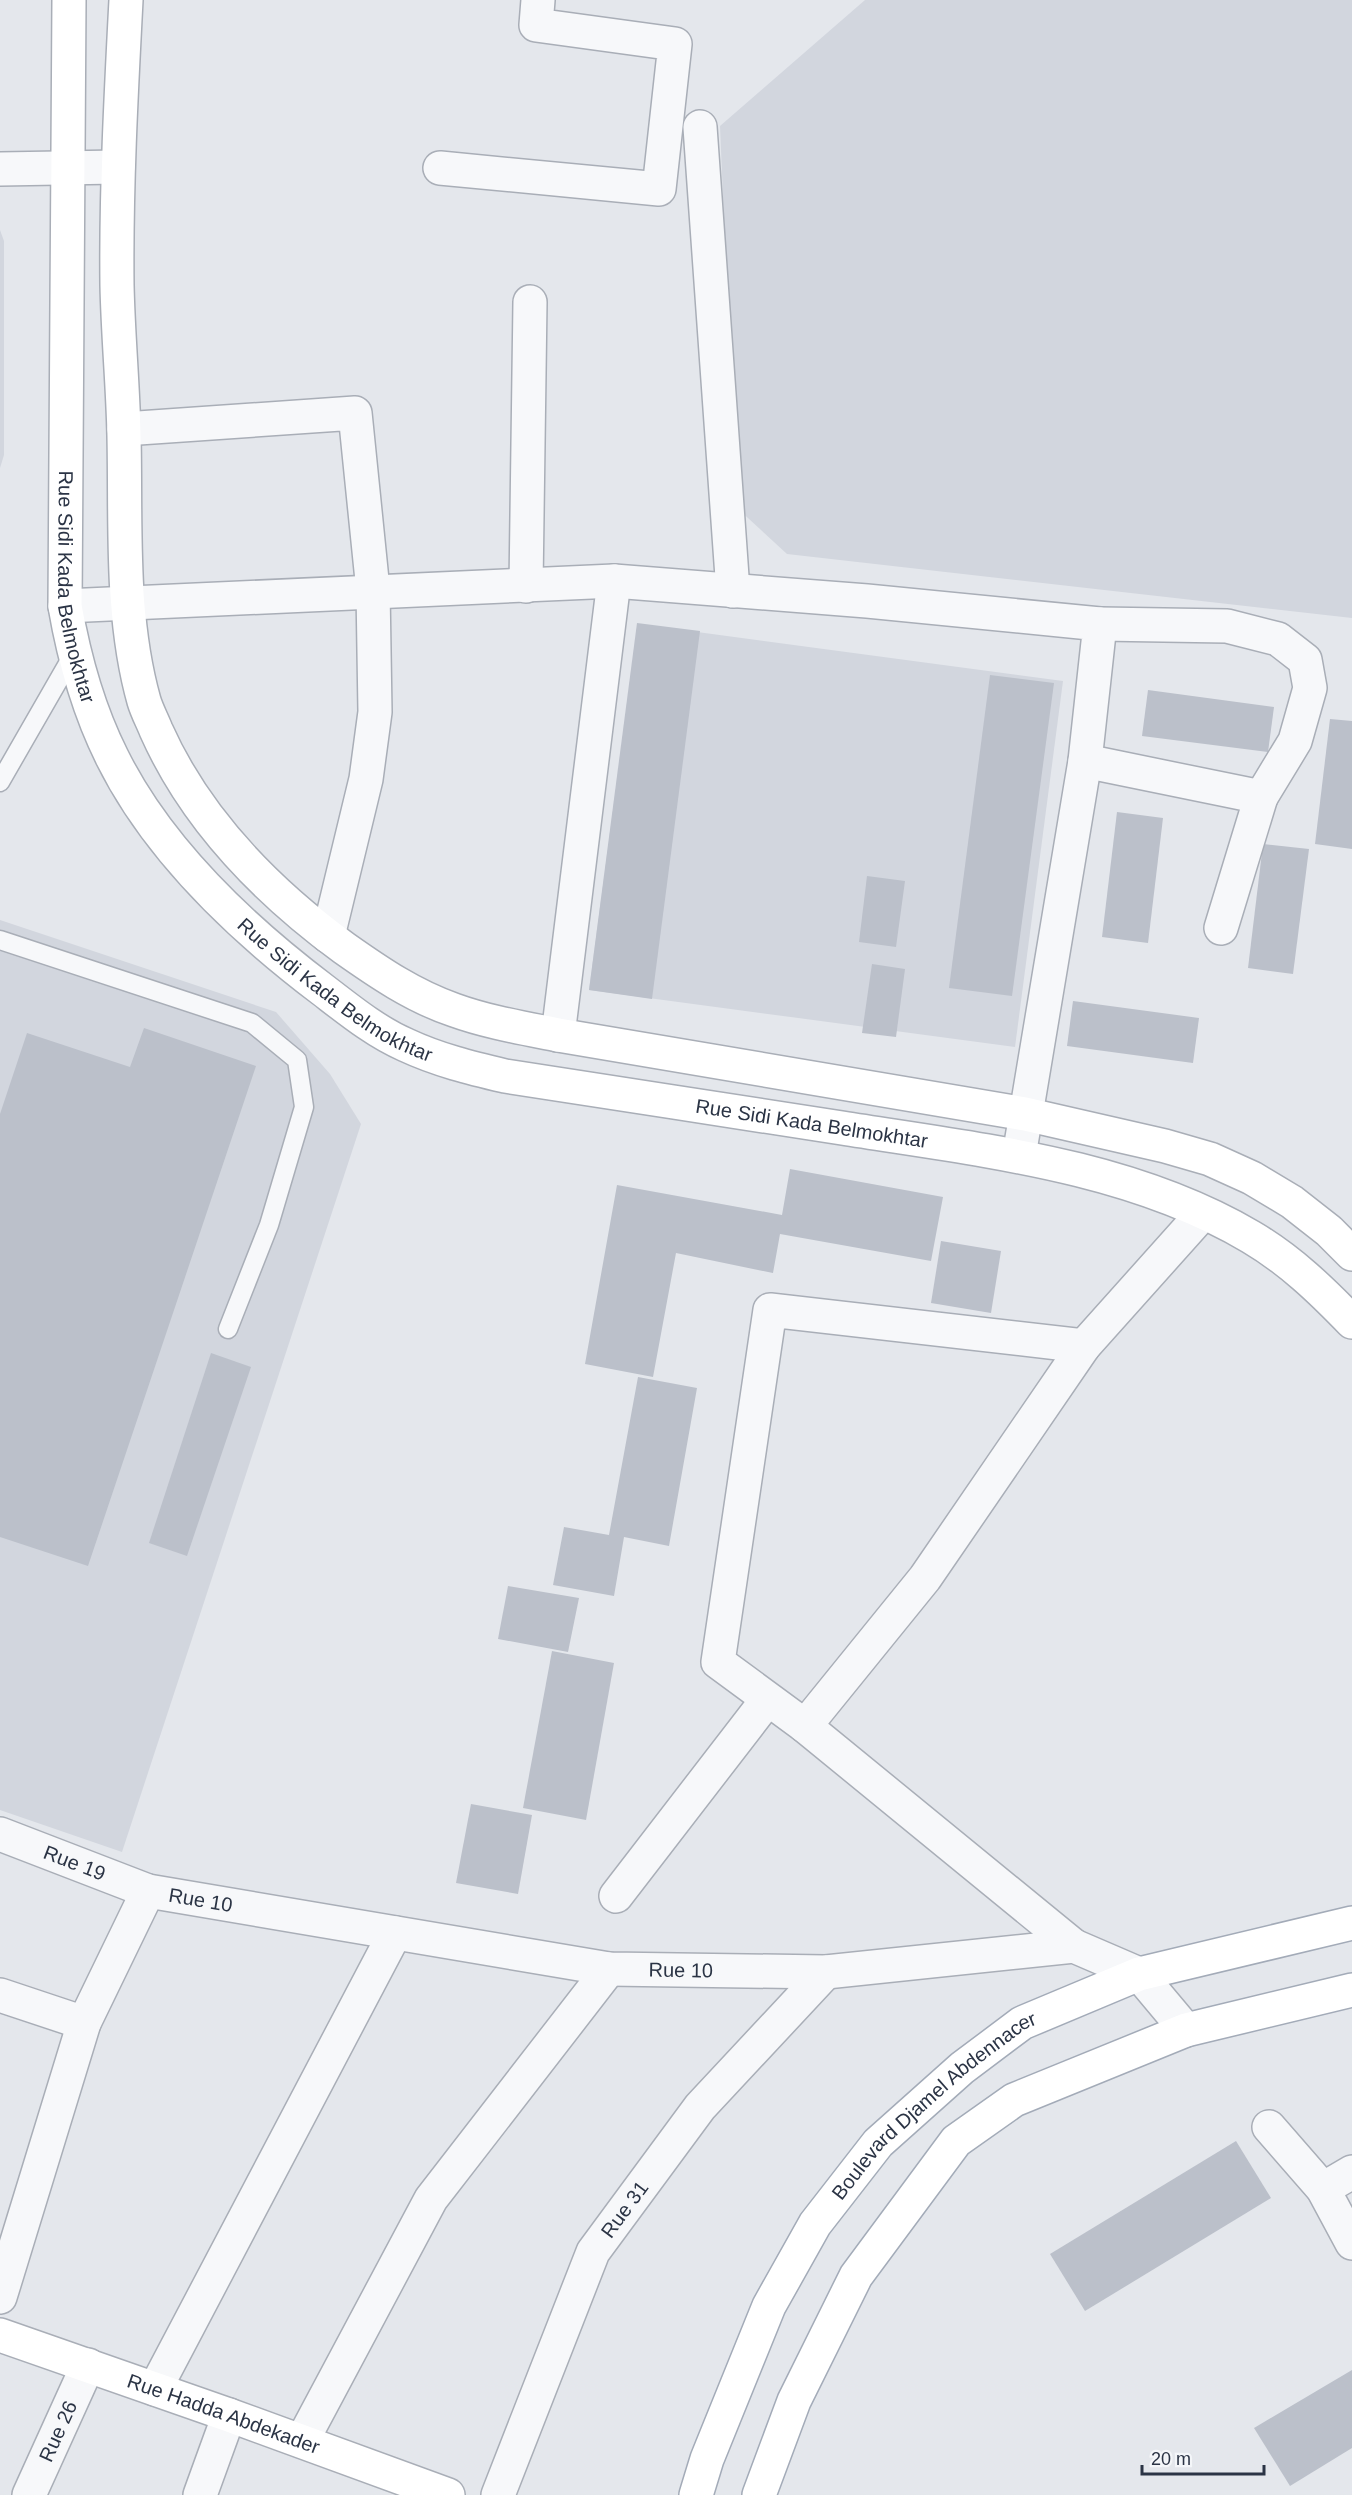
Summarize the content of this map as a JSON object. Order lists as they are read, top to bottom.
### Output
{
  "streets": {
    "main road": ["Rue Sidi Kada Belmokhtar", "Boulevard Djamel Abdennacer", "Rue Hadda Abdekader"],
    "street": [
      "Rue 19",
      "Rue 10",
      "Rue 31",
      "Rue 26"
    ]
  },
  "crossings": [
    ["Rue 19", "Rue 10"],
    ["Rue 10", "Boulevard Djamel Abdennacer"],
    ["Rue 10", "Rue 31"],
    ["Rue Hadda Abdekader", "Rue 26"]
  ],
  "scale_bar": "20 m"
}
